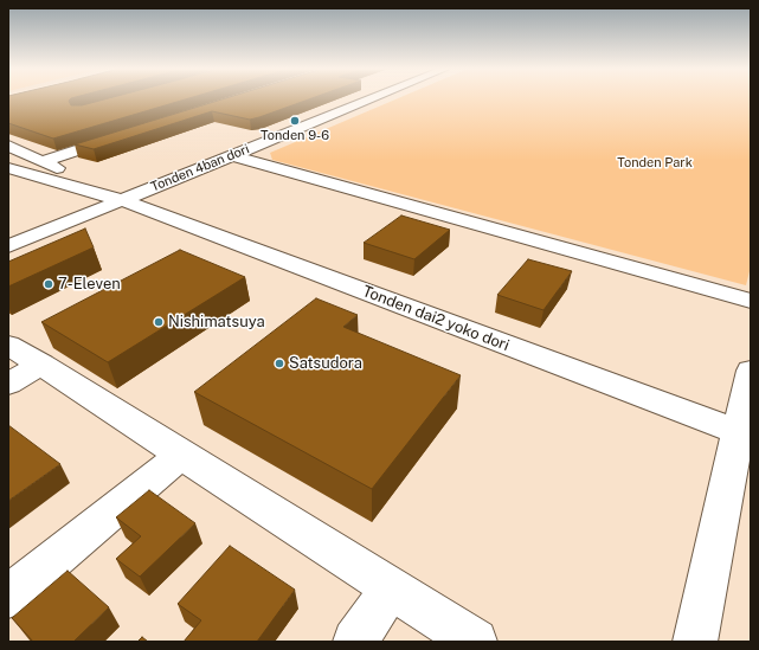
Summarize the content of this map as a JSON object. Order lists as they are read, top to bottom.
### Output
{
  "streets": {
    "street": ["Tonden 4ban dori", "Tonden dai2 yoko dori"]
  },
  "crossings": [
    ["Tonden 4ban dori", "Tonden dai2 yoko dori"]
  ],
  "parks": ["Tonden Park"],
  "places": [
    "Tonden 9-6",
    "7-Eleven",
    "Nishimatsuya",
    "Satsudora"
  ]
}
